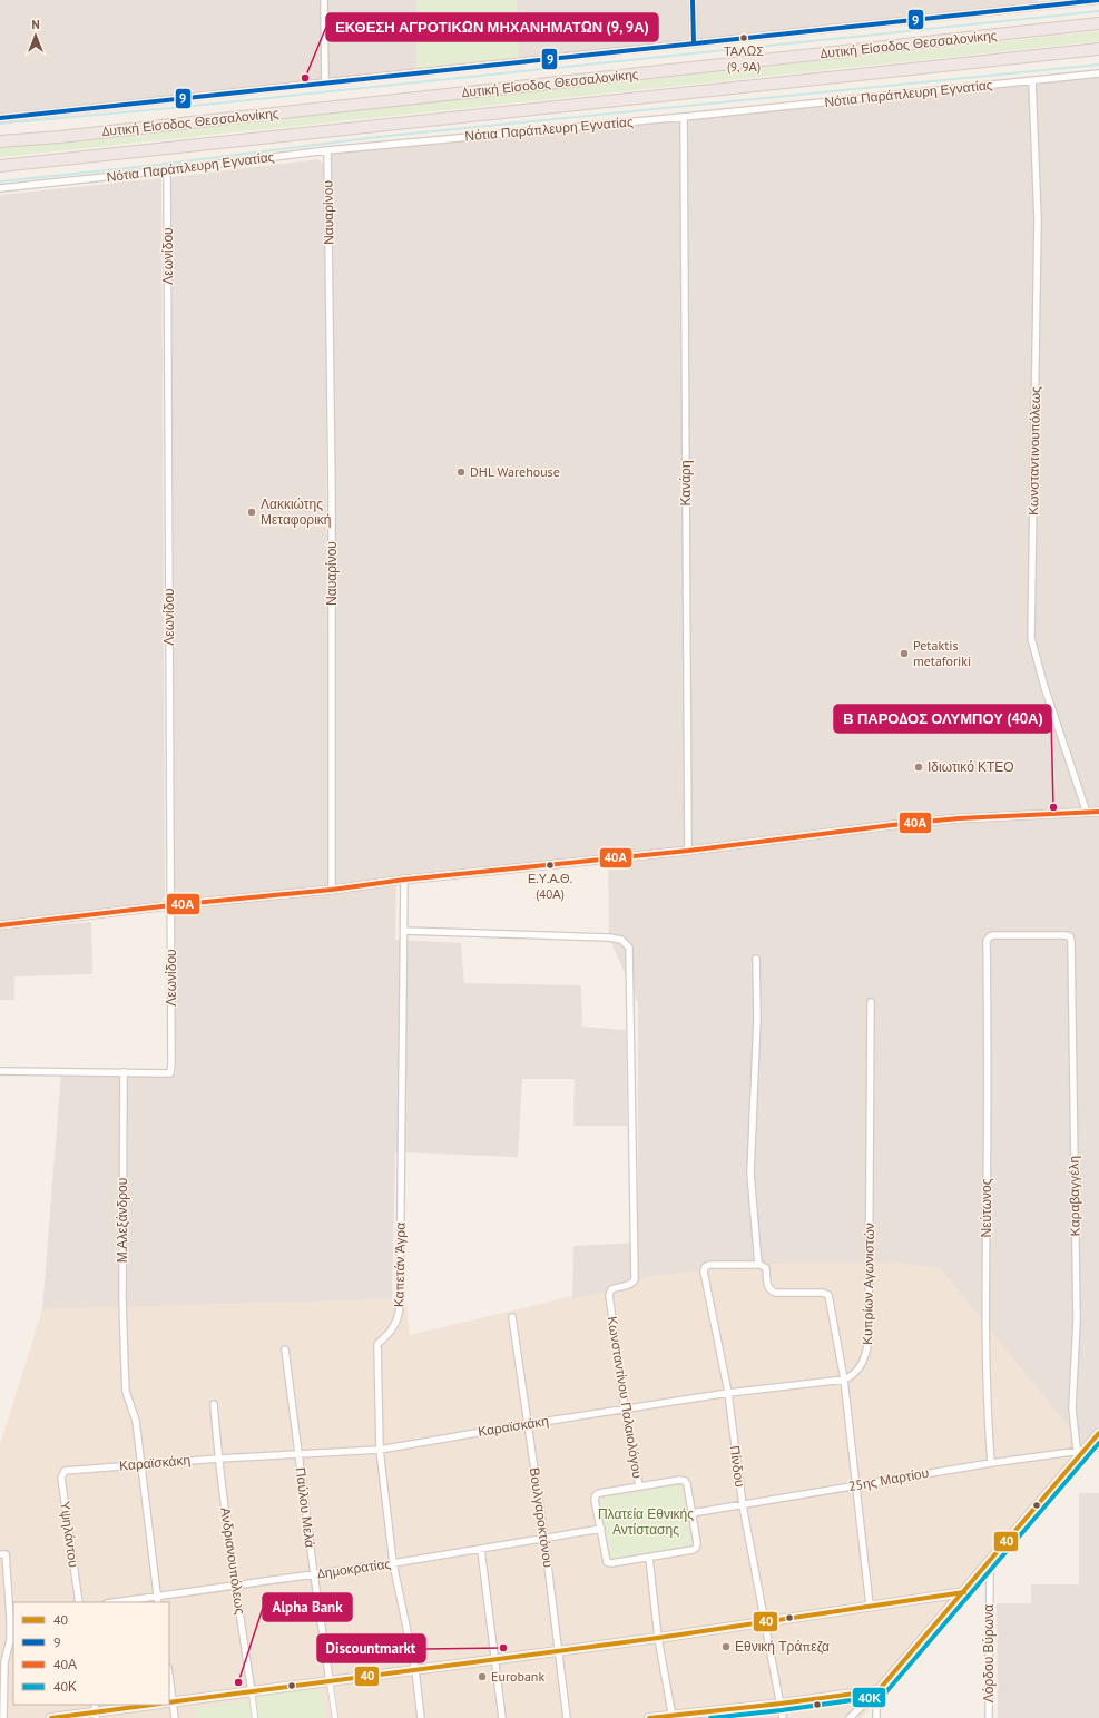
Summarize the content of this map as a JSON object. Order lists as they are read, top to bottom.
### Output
{
  "streets": {
    "highway": ["Δυτική Είσοδος Θεσσαλονίκης"],
    "street": [
      "Νότια Παράπλευρη Εγνατίας",
      "Ναυαρίνου",
      "Λεωνίδου",
      "Κωνσταντινουπόλεως",
      "Κανάρη",
      "Καραβαγγέλη",
      "Νεύτωνος",
      "Μ.Αλεξάνδρου",
      "Καπετάν Άγρα",
      "Κυπρίων Αγωνιστών",
      "Κωνσταντίνου Παλαιολόγου",
      "Καραϊσκάκη",
      "Πίνδου",
      "25ης Μαρτίου",
      "Παύλου Μελά",
      "Βουλγαροκτόνου",
      "Υψηλάντου",
      "Ανδριανουπόλεως",
      "Δημοκρατίας",
      "Λόρδου Βύρωνα"
    ]
  },
  "crossings": [
    ["Νότια Παράπλευρη Εγνατίας", "Ναυαρίνου"],
    ["Νότια Παράπλευρη Εγνατίας", "Λεωνίδου"],
    ["Νότια Παράπλευρη Εγνατίας", "Κωνσταντινουπόλεως"],
    ["Νότια Παράπλευρη Εγνατίας", "Κανάρη"],
    ["Λεωνίδου", "Μ.Αλεξάνδρου"],
    ["Καραβαγγέλη", "Νεύτωνος"],
    ["Καραβαγγέλη", "25ης Μαρτίου"],
    ["Νεύτωνος", "25ης Μαρτίου"],
    ["Μ.Αλεξάνδρου", "Καραϊσκάκη"],
    ["Μ.Αλεξάνδρου", "Δημοκρατίας"],
    ["Καπετάν Άγρα", "Κωνσταντίνου Παλαιολόγου"],
    ["Καπετάν Άγρα", "Καραϊσκάκη"],
    ["Καπετάν Άγρα", "Δημοκρατίας"],
    ["Κυπρίων Αγωνιστών", "Καραϊσκάκη"],
    ["Κωνσταντίνου Παλαιολόγου", "Καραϊσκάκη"],
    ["Καραϊσκάκη", "Πίνδου"],
    ["Καραϊσκάκη", "Παύλου Μελά"],
    ["Καραϊσκάκη", "Βουλγαροκτόνου"],
    ["Καραϊσκάκη", "Υψηλάντου"],
    ["Καραϊσκάκη", "Ανδριανουπόλεως"],
    ["Πίνδου", "25ης Μαρτίου"],
    ["Παύλου Μελά", "Δημοκρατίας"],
    ["Βουλγαροκτόνου", "Δημοκρατίας"],
    ["Ανδριανουπόλεως", "Δημοκρατίας"]
  ],
  "parks": ["Πλατεία Εθνικής Αντίστασης"],
  "places": [
    "ΤΑΛΩΣ (9, 9Α)",
    "ΕΚΘΕΣΗ ΑΓΡΟΤΙΚΩΝ ΜΗΧΑΝΗΜΑΤΩΝ (9, 9Α)",
    "DHL Warehouse",
    "Λακκιώτης Μεταφορική",
    "Petaktis metaforiki",
    "Ιδιωτικό ΚΤΕΟ",
    "Β ΠΑΡΟΔΟΣ ΟΛΥΜΠΟΥ (40Α)",
    "Ε.Υ.Α.Θ. (40Α)",
    "Εθνική Τράπεζα",
    "Discountmarkt",
    "Eurobank",
    "Alpha Bank"
  ],
  "lines": [
    "transit line 9",
    "transit line 40Α",
    "transit line 40",
    "transit line 40Κ"
  ],
  "legend": [
    "40",
    "9",
    "40Α",
    "40Κ"
  ],
  "north": "top"
}
